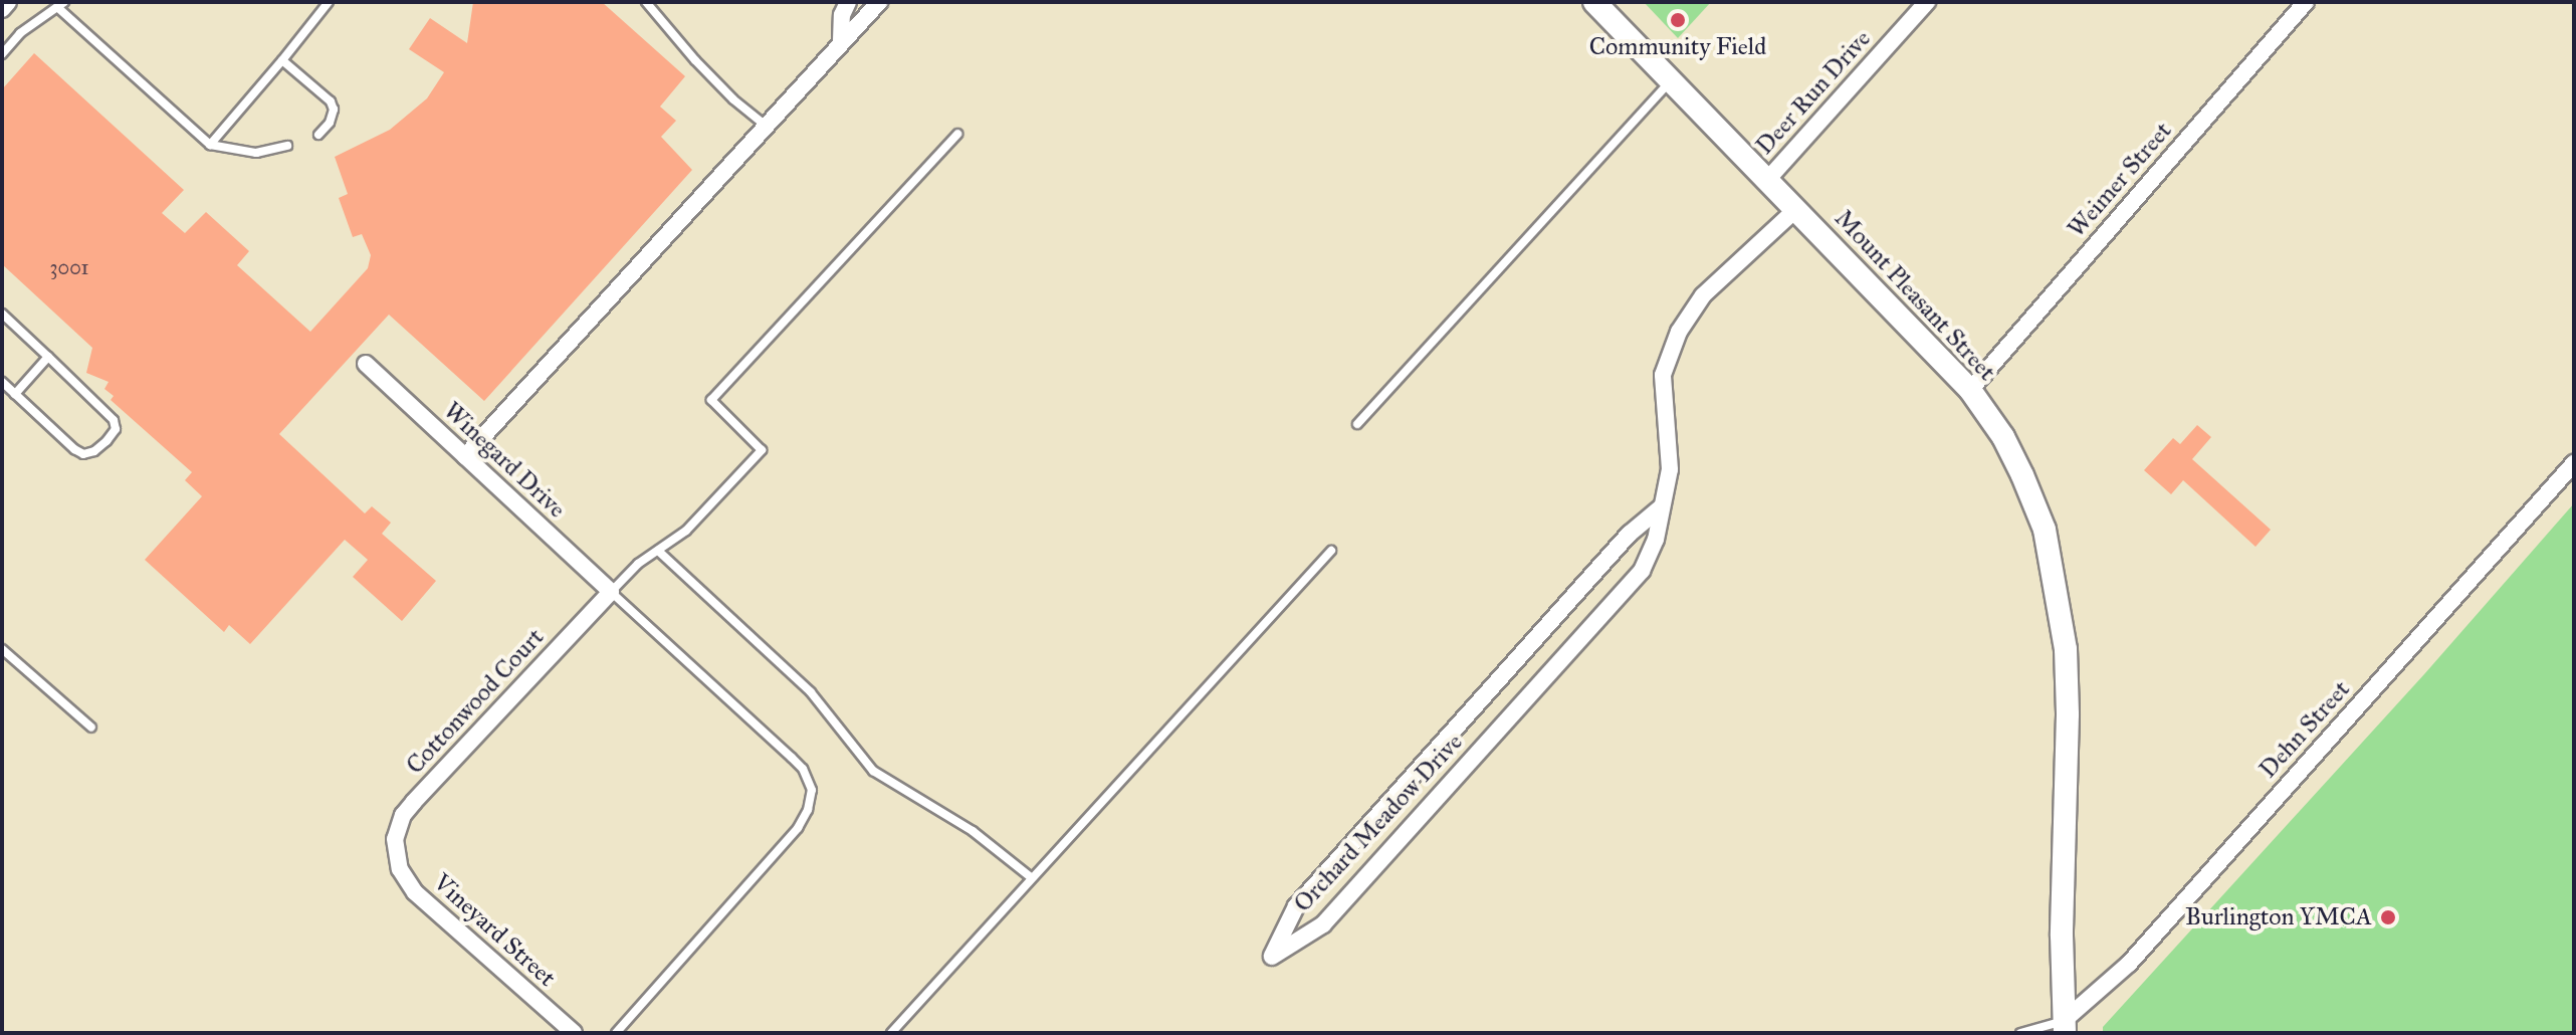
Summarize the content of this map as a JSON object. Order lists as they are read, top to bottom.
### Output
{
  "streets": {
    "main road": ["Mount Pleasant Street"],
    "street": [
      "Deer Run Drive",
      "Weimer Street",
      "Winegard Drive",
      "Cottonwood Court",
      "Dehn Street",
      "Orchard Meadow Drive",
      "Vineyard Street"
    ]
  },
  "crossings": [
    ["Deer Run Drive", "Mount Pleasant Street"],
    ["Weimer Street", "Mount Pleasant Street"],
    ["Mount Pleasant Street", "Dehn Street"],
    ["Mount Pleasant Street", "Orchard Meadow Drive"],
    ["Winegard Drive", "Cottonwood Court"],
    ["Cottonwood Court", "Vineyard Street"]
  ],
  "places": ["Community Field", "Burlington YMCA"],
  "house_numbers": ["3001"]
}
